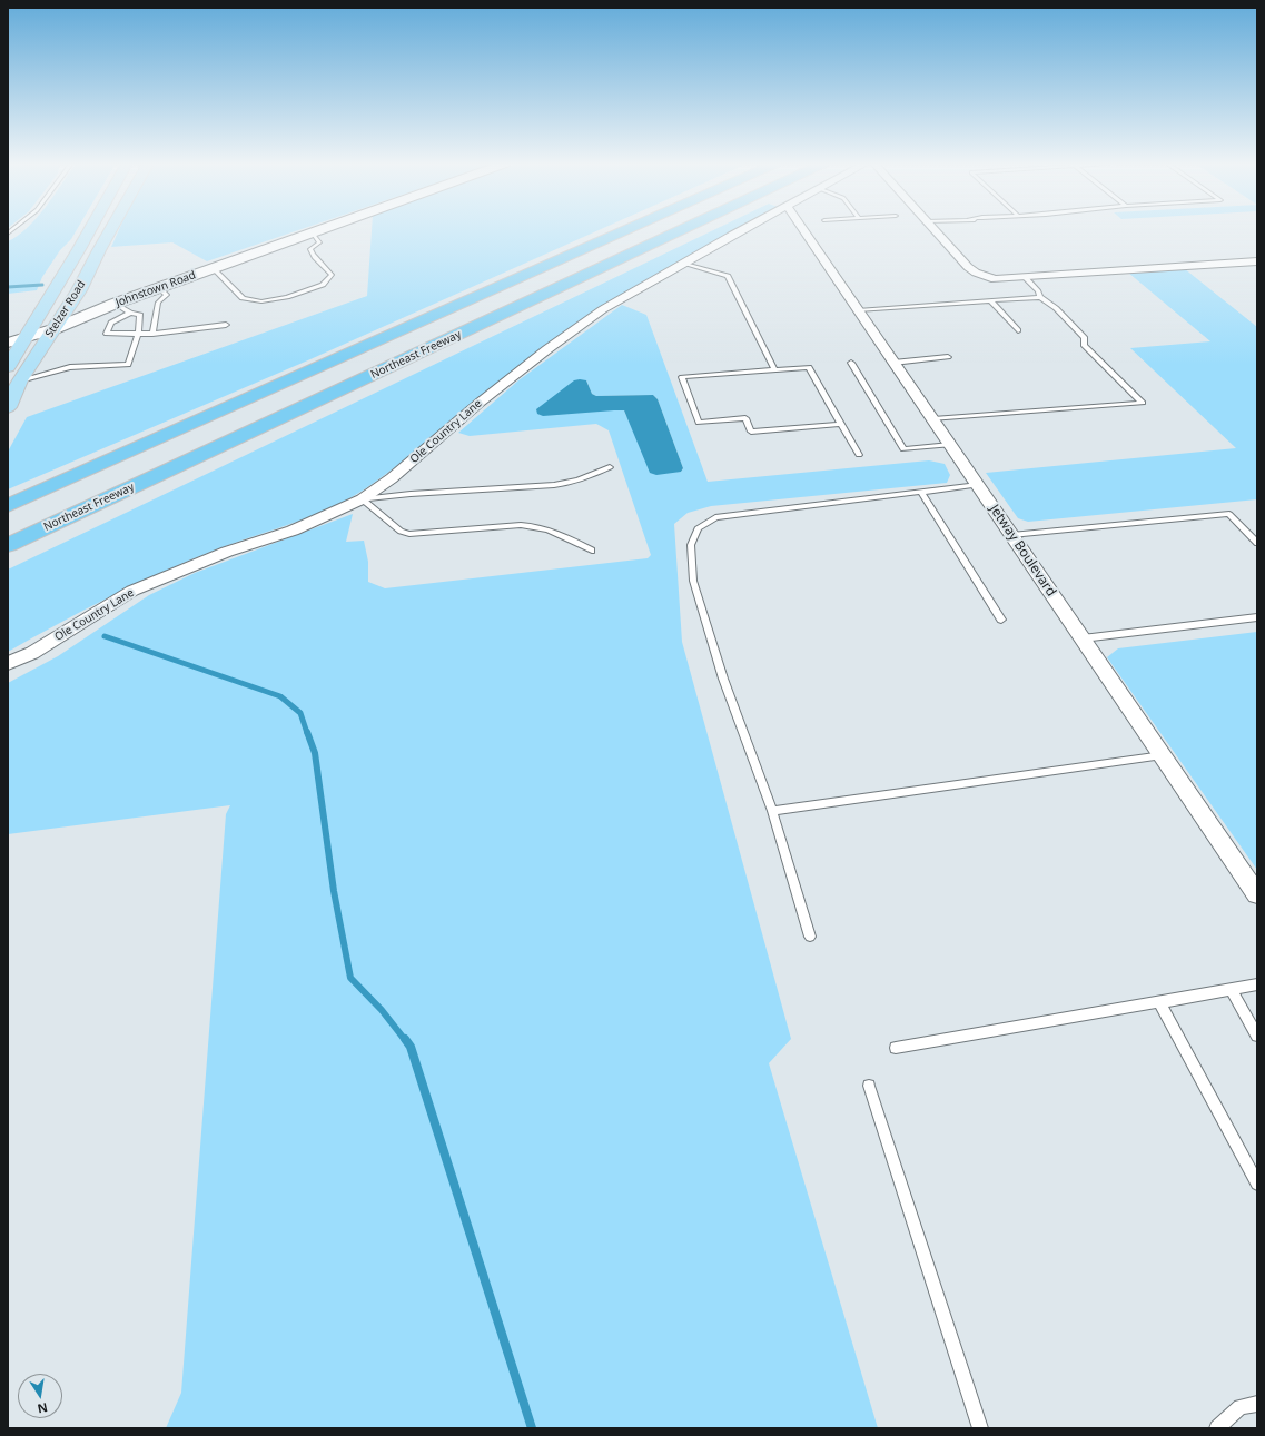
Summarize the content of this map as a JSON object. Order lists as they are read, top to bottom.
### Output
{
  "streets": {
    "highway": ["Northeast Freeway"],
    "main road": ["Johnstown Road", "Stelzer Road"],
    "street": ["Ole Country Lane", "Jetway Boulevard"]
  },
  "crossings": [
    ["Johnstown Road", "Stelzer Road"]
  ],
  "north": "bottom"
}
